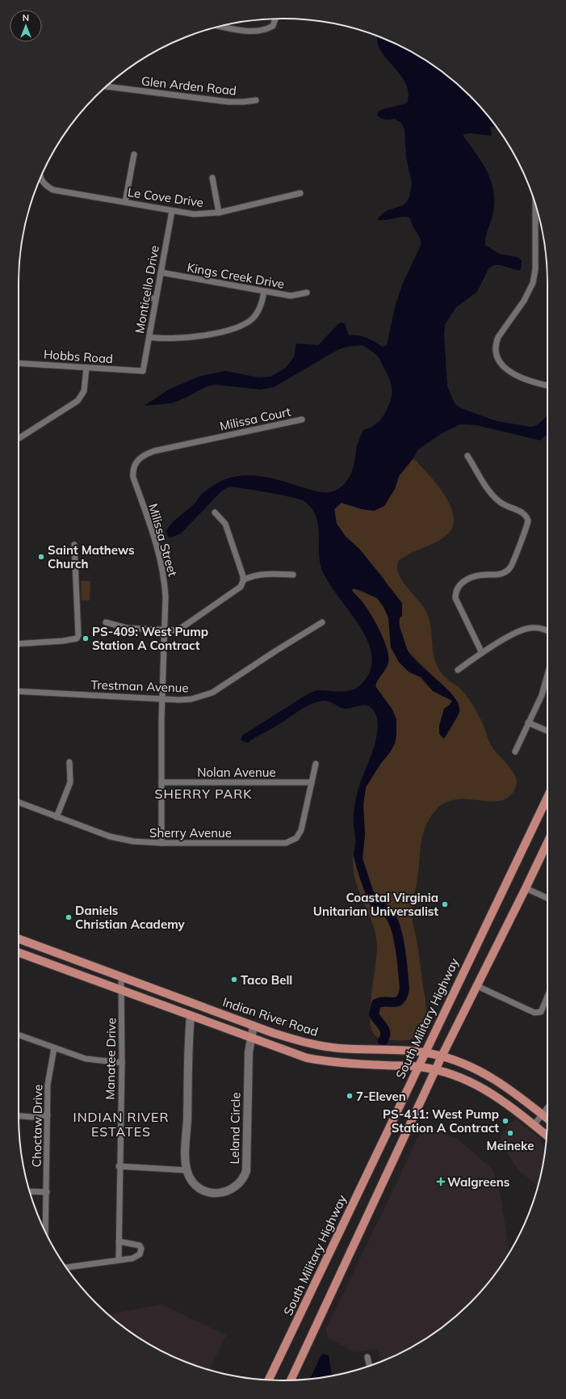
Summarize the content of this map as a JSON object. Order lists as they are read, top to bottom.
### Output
{
  "streets": {
    "main road": ["Indian River Road", "South Military Highway"],
    "street": [
      "Glen Arden Road",
      "Le Cove Drive",
      "Kings Creek Drive",
      "Monticello Drive",
      "Hobbs Road",
      "Milissa Court",
      "Milissa Street",
      "Trestman Avenue",
      "Nolan Avenue",
      "Sherry Avenue",
      "Manatee Drive",
      "Choctaw Drive",
      "Leland Circle"
    ]
  },
  "crossings": [
    ["Le Cove Drive", "Monticello Drive"],
    ["Kings Creek Drive", "Monticello Drive"],
    ["Monticello Drive", "Hobbs Road"],
    ["Milissa Court", "Milissa Street"],
    ["Milissa Street", "Trestman Avenue"],
    ["Milissa Street", "Nolan Avenue"],
    ["Milissa Street", "Sherry Avenue"],
    ["Nolan Avenue", "Sherry Avenue"],
    ["Indian River Road", "South Military Highway"],
    ["Indian River Road", "Manatee Drive"],
    ["Indian River Road", "Leland Circle"]
  ],
  "districts": ["SHERRY PARK", "INDIAN RIVER ESTATES"],
  "places": {
    "other": [
      "Saint Mathews Church",
      "PS-409: West Pump Station A Contract",
      "Coastal Virginia Unitarian Universalist",
      "Daniels Christian Academy",
      "Taco Bell",
      "7-Eleven",
      "PS-411: West Pump Station A Contract",
      "Meineke"
    ],
    "health": ["Walgreens"]
  },
  "north": "top"
}
